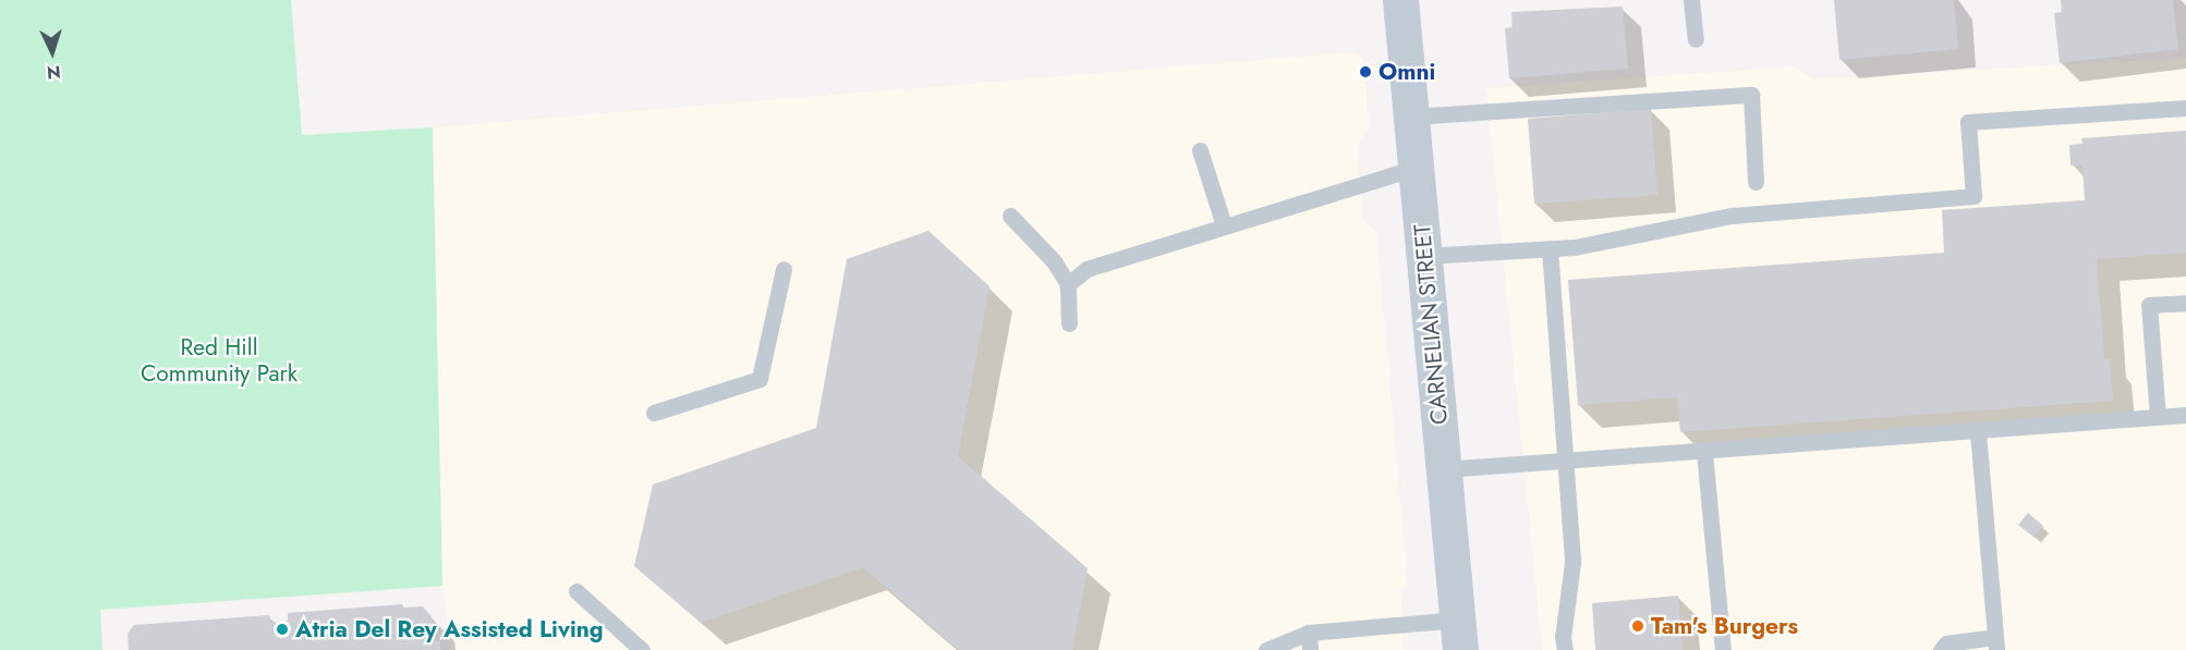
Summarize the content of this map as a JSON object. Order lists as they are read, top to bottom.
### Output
{
  "streets": {
    "main road": ["CARNELIAN STREET"]
  },
  "parks": ["Red Hill Community Park"],
  "places": ["Omni", "Tam's Burgers", "Atria Del Rey Assisted Living"],
  "north": "bottom"
}
